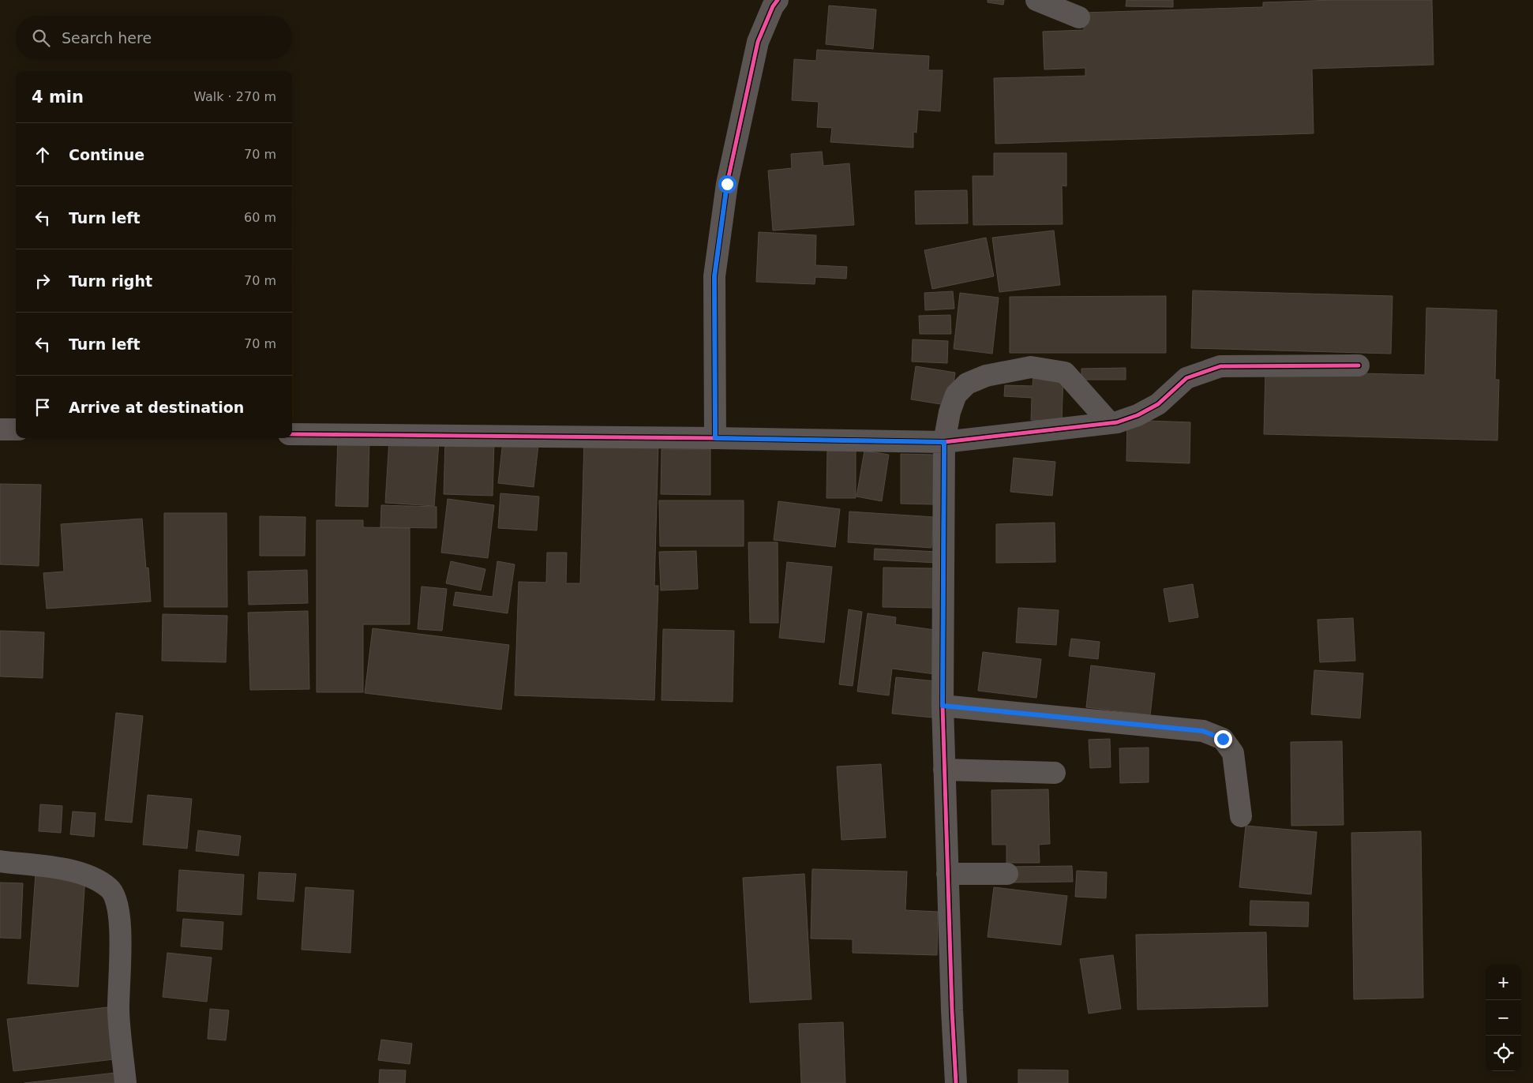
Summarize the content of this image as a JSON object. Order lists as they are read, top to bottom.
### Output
{
  "page": {
    "search": "Search here",
    "heading": ["4 min", "Walk · 270 m"],
    "list": [
      ["Continue", "70 m"],
      ["Turn left", "60 m"],
      ["Turn right", "70 m"],
      ["Turn left", "70 m"],
      "Arrive at destination"
    ],
    "map_buttons": ["+", "−"]
  }
}
